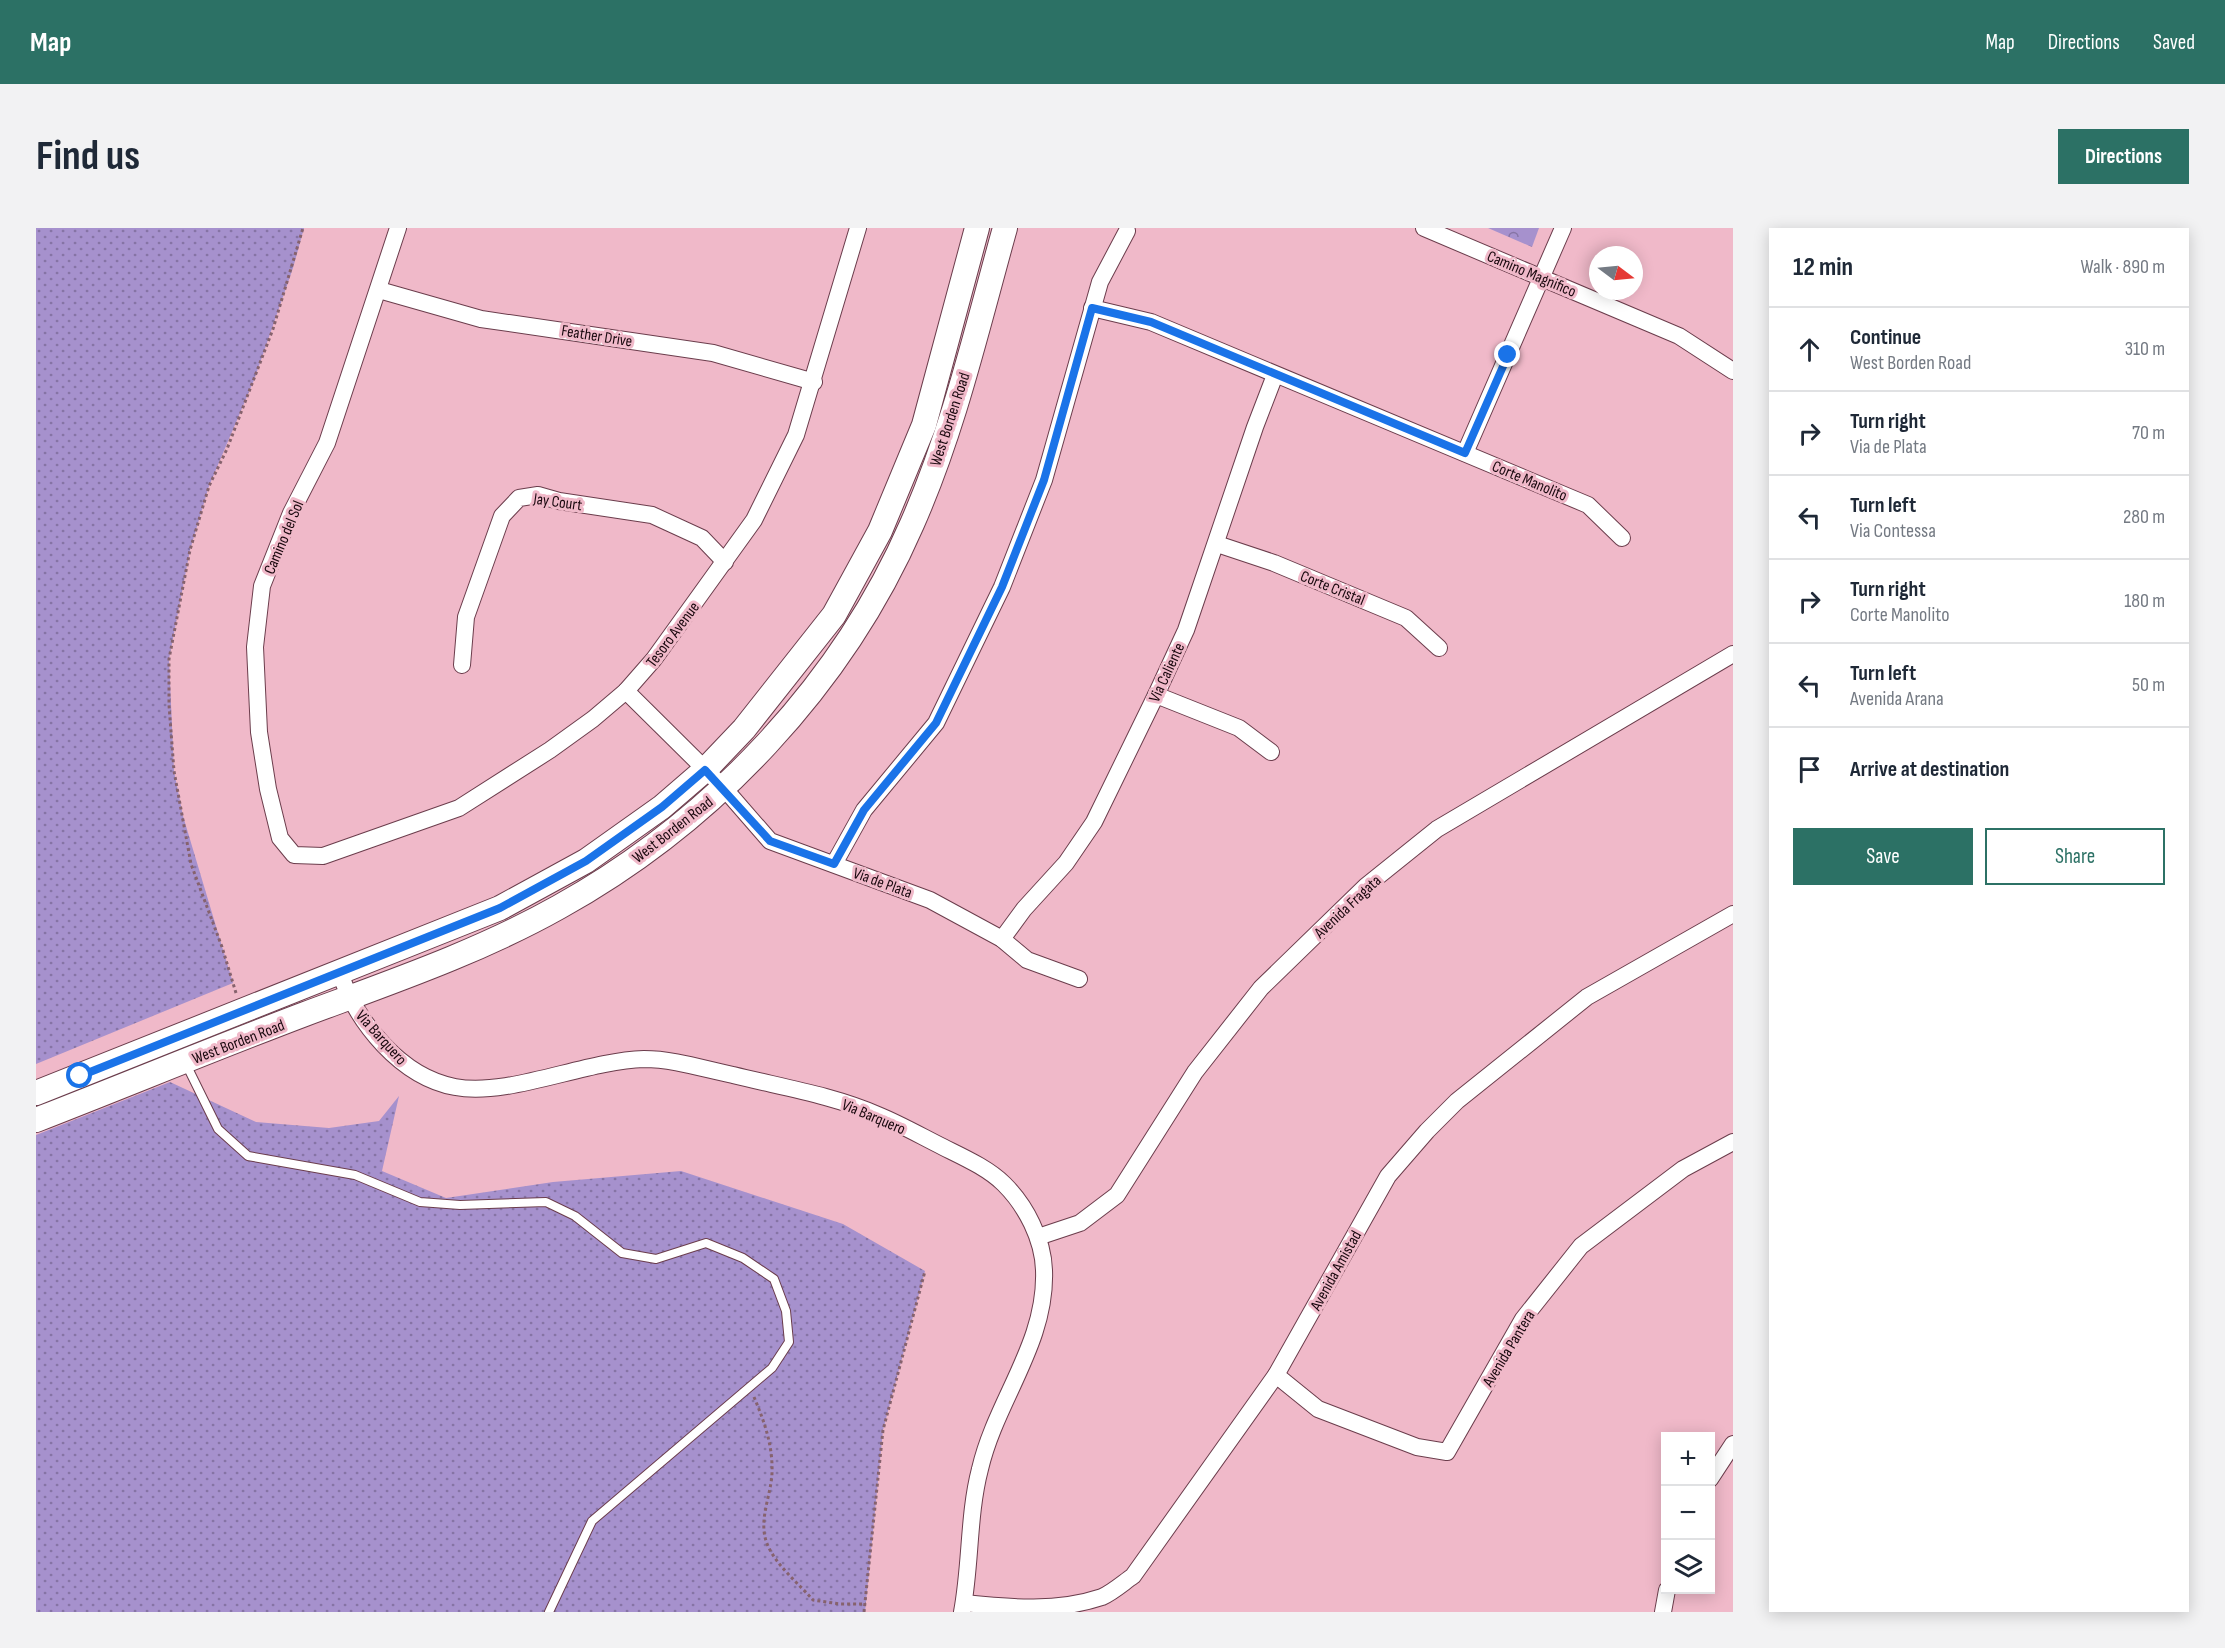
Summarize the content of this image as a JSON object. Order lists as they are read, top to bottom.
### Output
{
  "streets": {
    "main road": ["West Borden Road"],
    "street": [
      "Camino Magnifico",
      "Feather Drive",
      "Corte Manolito",
      "Jay Court",
      "Camino del Sol",
      "Corte Cristal",
      "Tesoro Avenue",
      "Via Caliente",
      "Via de Plata",
      "Avenida Fragata",
      "Via Barquero",
      "Avenida Amistad",
      "Avenida Pantera"
    ]
  },
  "crossings": [
    ["Feather Drive", "Camino del Sol"],
    ["Feather Drive", "Tesoro Avenue"],
    ["West Borden Road", "Via de Plata"],
    ["West Borden Road", "Via Barquero"],
    ["Corte Manolito", "Via Caliente"],
    ["Jay Court", "Tesoro Avenue"],
    ["Camino del Sol", "Tesoro Avenue"],
    ["Corte Cristal", "Via Caliente"],
    ["Tesoro Avenue", "Via de Plata"],
    ["Via Caliente", "Via de Plata"],
    ["Avenida Fragata", "Via Barquero"],
    ["Via Barquero", "Avenida Amistad"],
    ["Avenida Amistad", "Avenida Pantera"]
  ],
  "north": "right",
  "page": {
    "header": "Map",
    "nav": ["Map", "Directions", "Saved"],
    "buttons": [
      "Directions",
      ["Save", "Share"]
    ],
    "title": "Find us",
    "heading": ["12 min", "Walk · 890 m"],
    "list": [
      ["Continue", "West Borden Road", "310 m"],
      ["Turn right", "Via de Plata", "70 m"],
      ["Turn left", "Via Contessa", "280 m"],
      ["Turn right", "Corte Manolito", "180 m"],
      ["Turn left", "Avenida Arana", "50 m"],
      "Arrive at destination"
    ],
    "map_buttons": ["+", "−"]
  }
}
